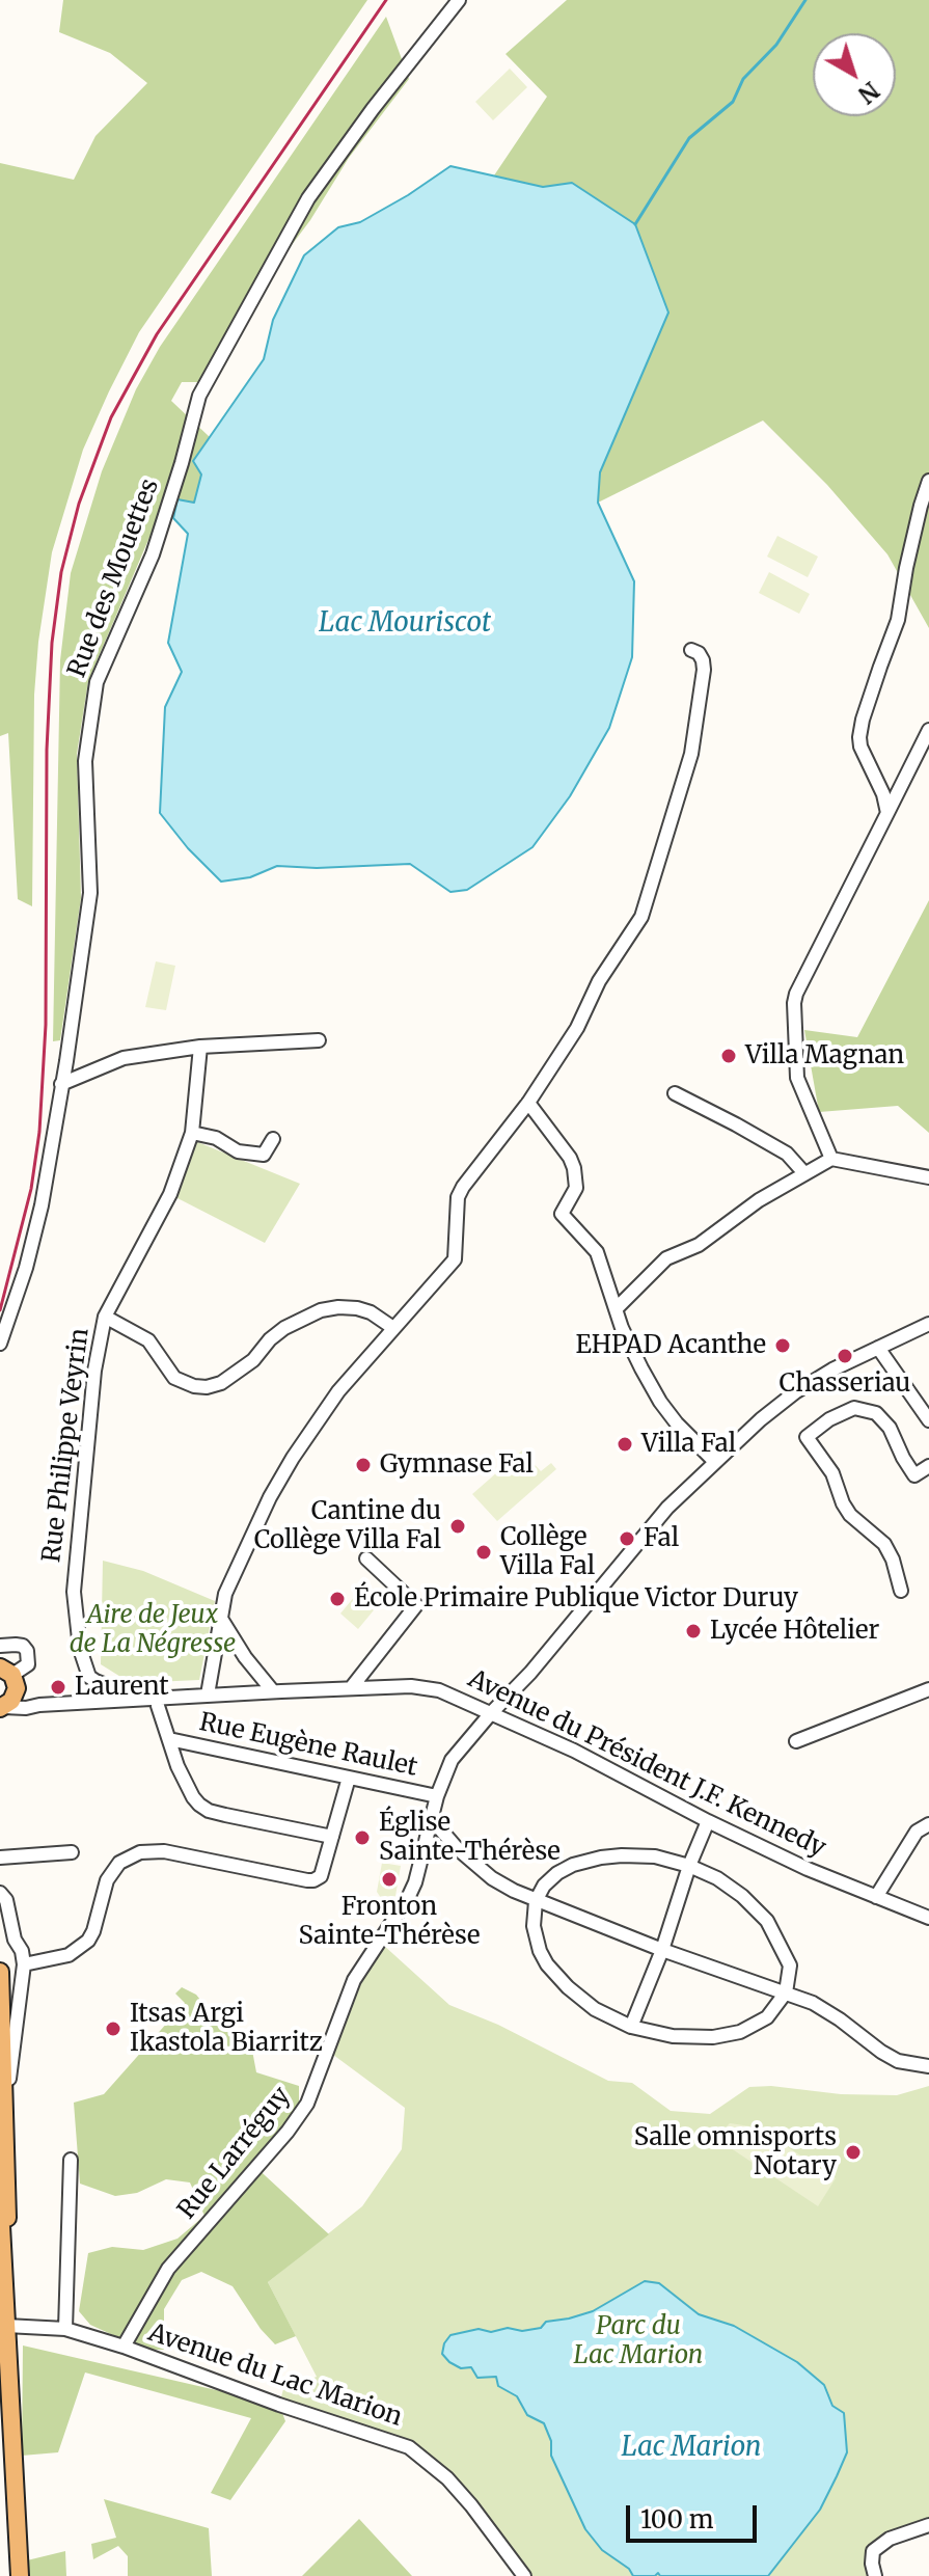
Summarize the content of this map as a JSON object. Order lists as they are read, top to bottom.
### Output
{
  "streets": {
    "street": [
      "Rue des Mouettes",
      "Rue Philippe Veyrin",
      "Rue Eugène Raulet",
      "Avenue du Président J.F. Kennedy",
      "Rue Larréguy",
      "Avenue du Lac Marion"
    ]
  },
  "crossings": [
    ["Rue Philippe Veyrin", "Avenue du Président J.F. Kennedy"],
    ["Rue Eugène Raulet", "Rue Larréguy"],
    ["Avenue du Président J.F. Kennedy", "Rue Larréguy"],
    ["Rue Larréguy", "Avenue du Lac Marion"]
  ],
  "water": ["Lac Mouriscot", "Lac Marion"],
  "parks": ["Aire de Jeux de La Négresse", "Parc du Lac Marion"],
  "places": [
    "Villa Magnan",
    "EHPAD Acanthe",
    "Chasseriau",
    "Villa Fal",
    "Gymnase Fal",
    "Cantine du Collège Villa Fal",
    "Fal",
    "Collège Villa Fal",
    "École Primaire Publique Victor Duruy",
    "Lycée Hôtelier",
    "Laurent",
    "Église Sainte-Thérèse",
    "Fronton Sainte-Thérèse",
    "Itsas Argi Ikastola Biarritz",
    "Salle omnisports Notary"
  ],
  "scale_bar": "100 m",
  "north": "bottom right"
}
